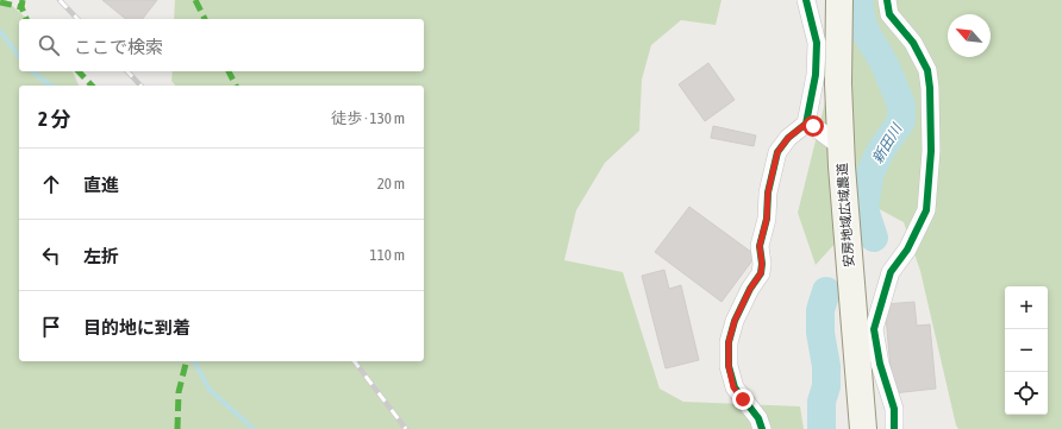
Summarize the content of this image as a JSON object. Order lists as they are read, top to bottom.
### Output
{
  "streets": {
    "street": ["安房地域広域農道"]
  },
  "water": ["新田川"],
  "north": "top left",
  "page": {
    "search": "ここで検索",
    "heading": ["2 分", "徒歩 · 130 m"],
    "list": [
      ["直進", "20 m"],
      ["左折", "110 m"],
      "目的地に到着"
    ],
    "map_buttons": ["+", "−"]
  }
}
